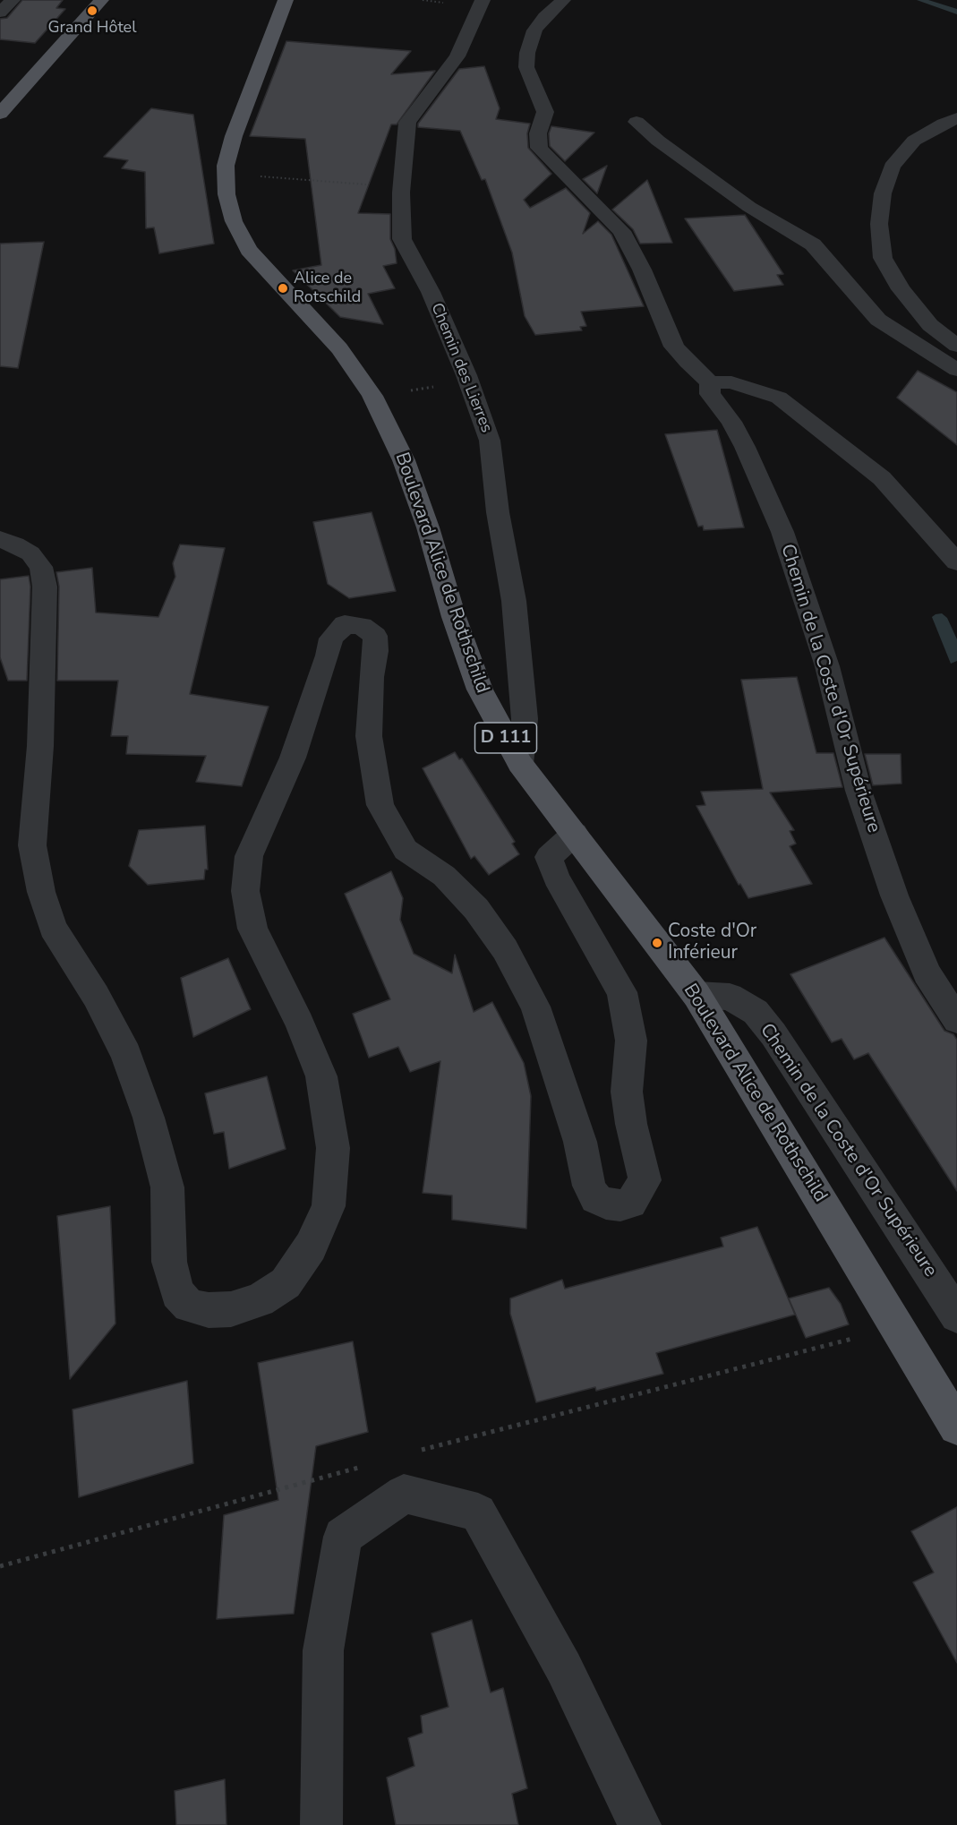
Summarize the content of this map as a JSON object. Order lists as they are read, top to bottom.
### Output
{
  "streets": {
    "main road": ["Boulevard Alice de Rothschild", "D 111"],
    "street": ["Chemin des Lierres", "Chemin de la Coste d'Or Supérieure"]
  },
  "crossings": [
    ["Chemin des Lierres", "Boulevard Alice de Rothschild"],
    ["Boulevard Alice de Rothschild", "Chemin de la Coste d'Or Supérieure"]
  ],
  "places": ["Grand Hôtel", "Alice de Rotschild", "Coste d'Or Inférieur"]
}
